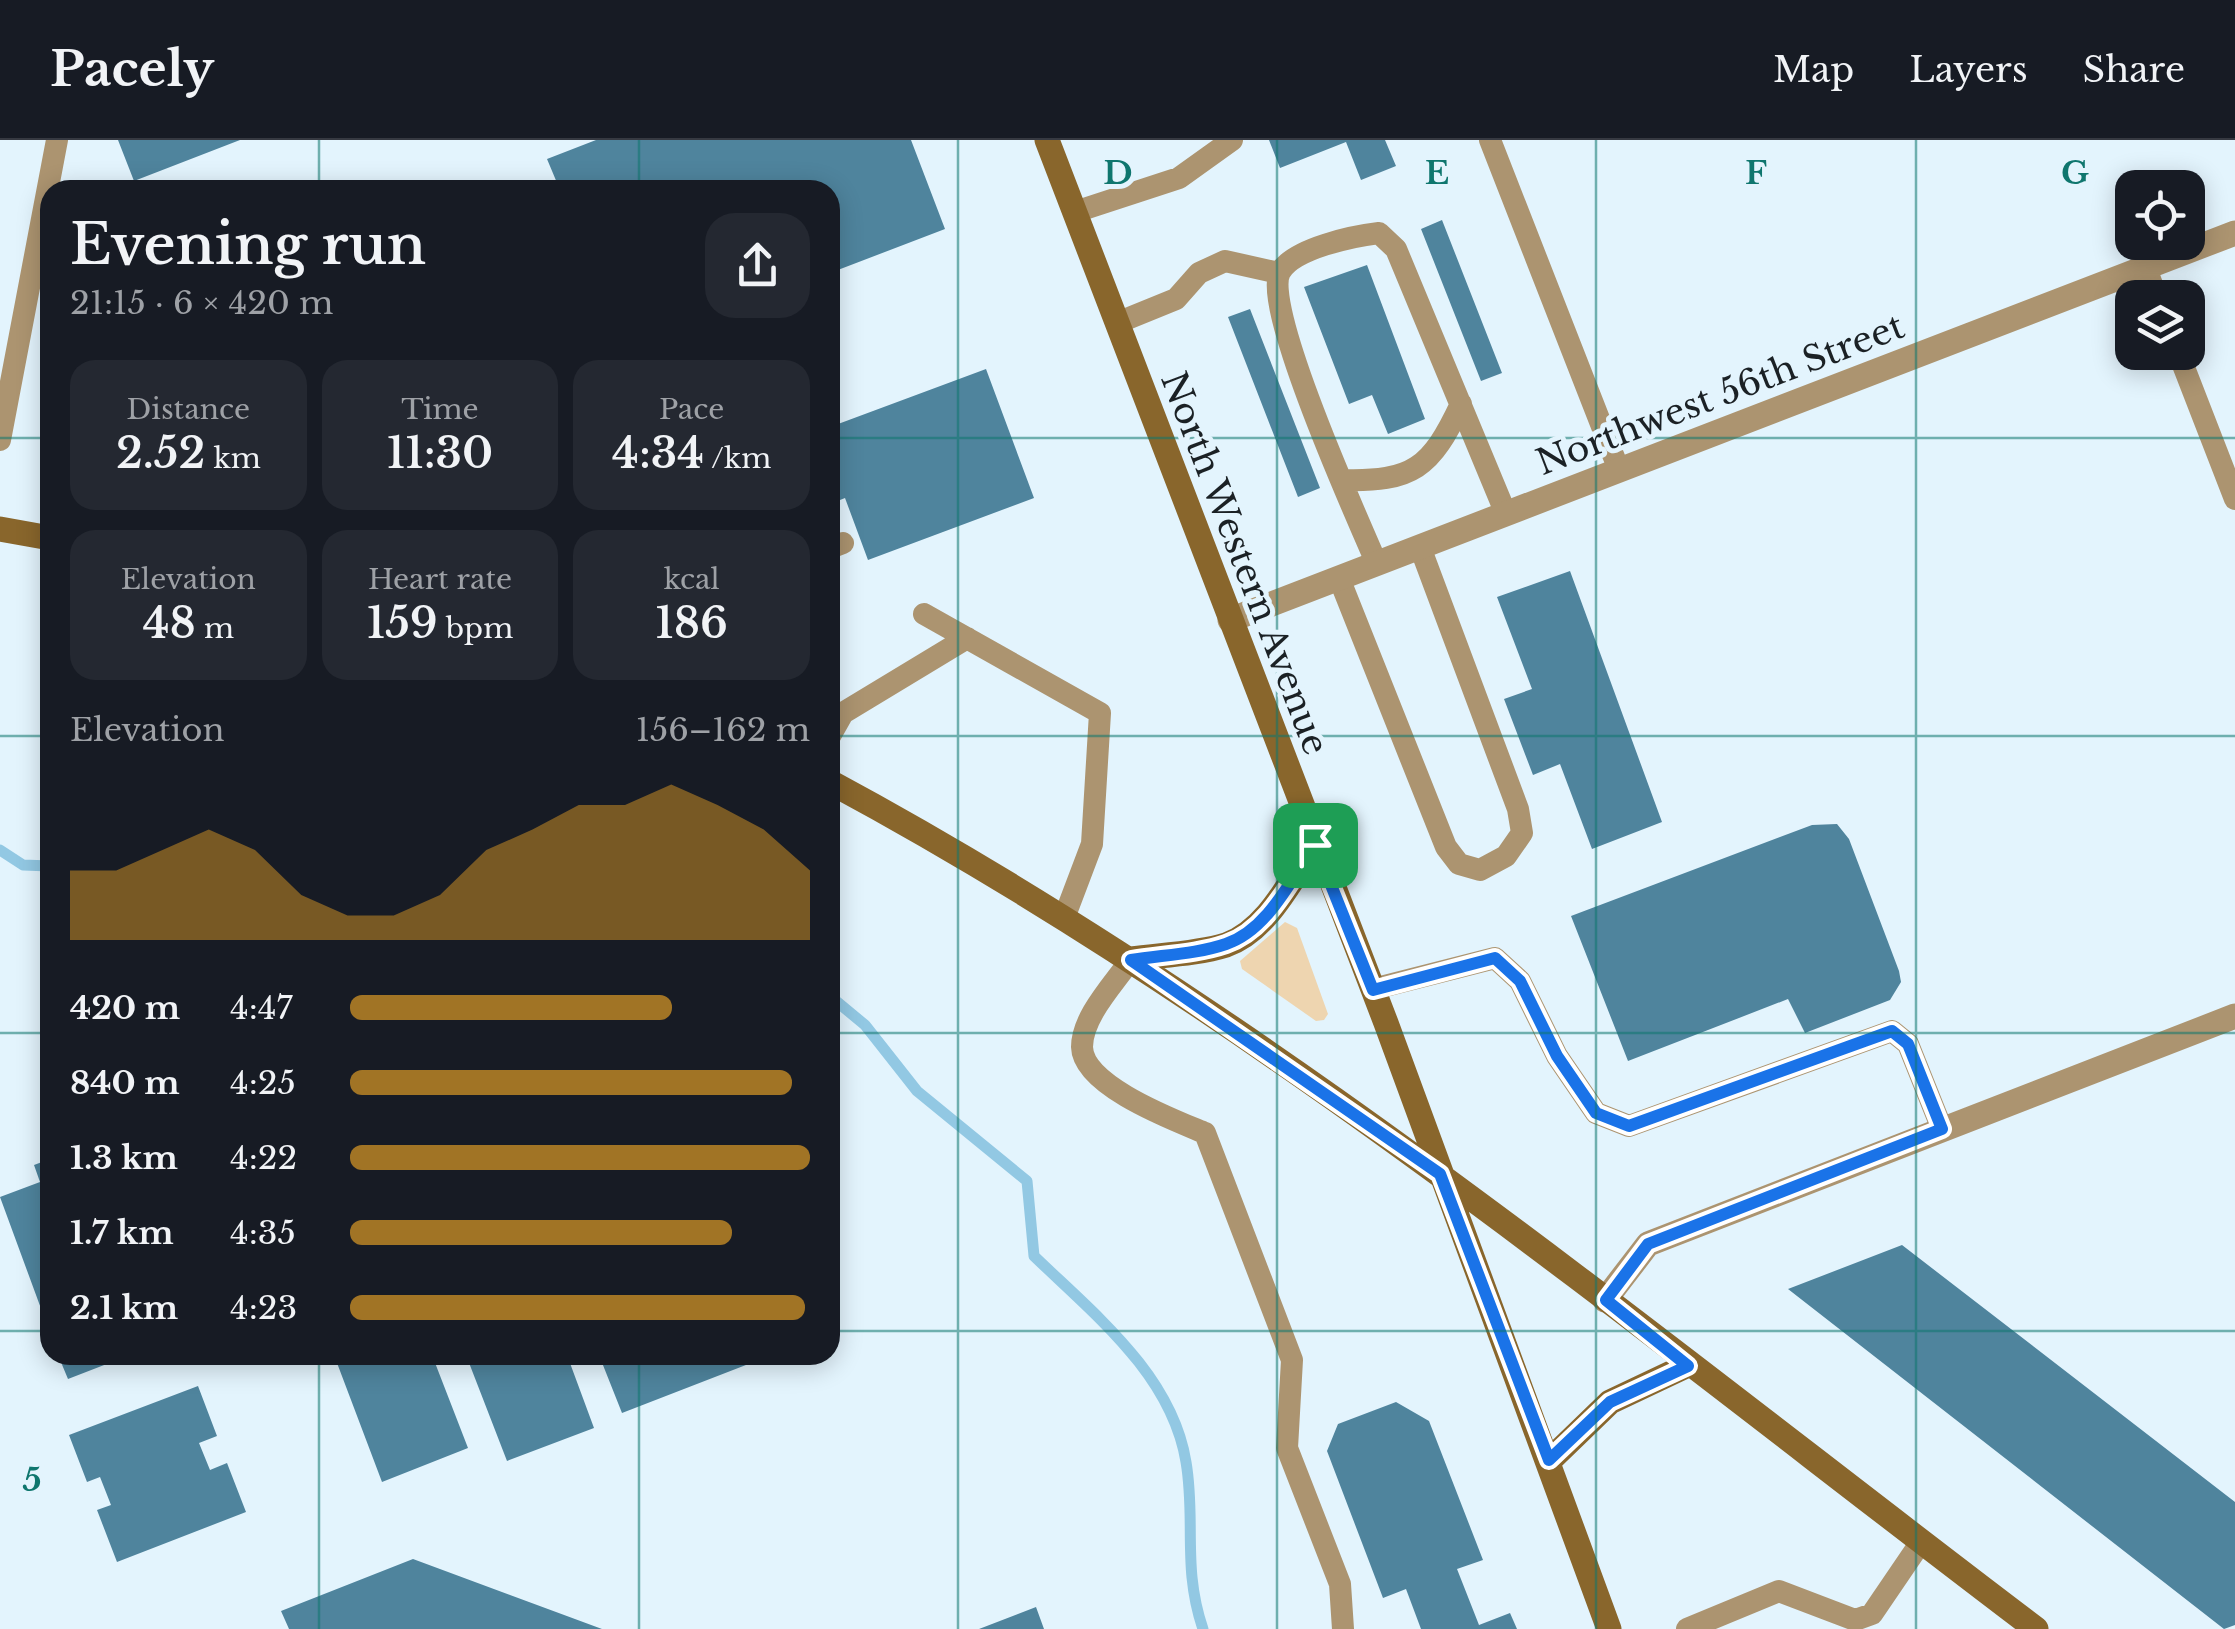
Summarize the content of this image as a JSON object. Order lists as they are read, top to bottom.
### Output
{
  "streets": {
    "main road": ["North Western Avenue"],
    "street": ["Northwest 56th Street"]
  },
  "crossings": [
    ["Northwest 56th Street", "North Western Avenue"]
  ],
  "page": {
    "header": "Pacely",
    "nav": ["Map", "Layers", "Share"],
    "heading": ["Evening run", "21:15 · 6 × 420 m"],
    "stats": [
      ["Distance", "2.52 km"],
      ["Time", "11:30"],
      ["Pace", "4:34 /km"],
      ["Elevation", "48 m"],
      ["Heart rate", "159 bpm"],
      ["kcal", "186"]
    ],
    "chart": ["Elevation", "156–162 m"],
    "list": [
      {
        "name": "420 m",
        "note": "4:47"
      },
      {
        "name": "840 m",
        "note": "4:25"
      },
      {
        "name": "1.3 km",
        "note": "4:22"
      },
      {
        "name": "1.7 km",
        "note": "4:35"
      },
      {
        "name": "2.1 km",
        "note": "4:23"
      }
    ]
  },
  "grid": {
    "columns": [
      "D",
      "E",
      "F",
      "G"
    ],
    "rows": ["5"]
  }
}
